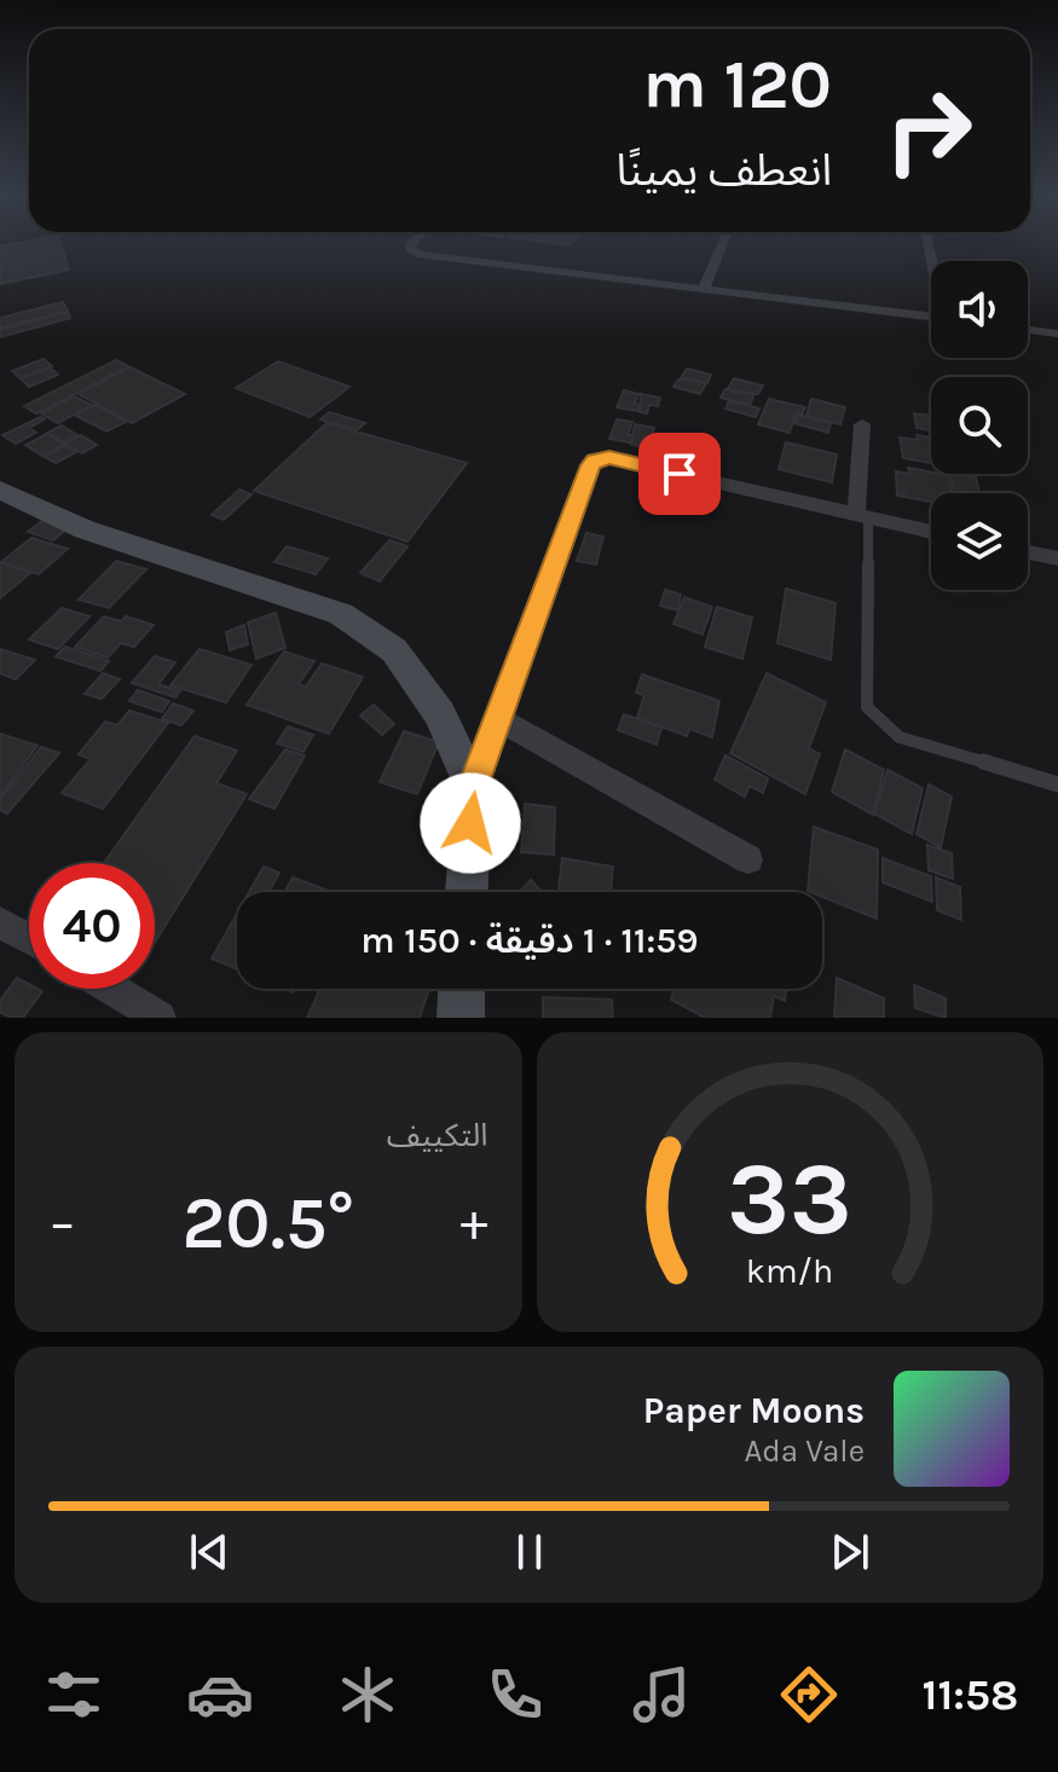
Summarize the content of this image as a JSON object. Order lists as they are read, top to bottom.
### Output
{
  "page": {
    "turn": ["120 m", "انعطف يمينًا"],
    "limit": "40",
    "trip": "11:59 · 1 دقيقة · 150 m",
    "tile": "التكييف",
    "heat": ["−", "20.5°", "+"],
    "song": ["Paper Moons", "Ada Vale"],
    "tabs": "11:58",
    "gauge": ["33", "km/h"]
  }
}
